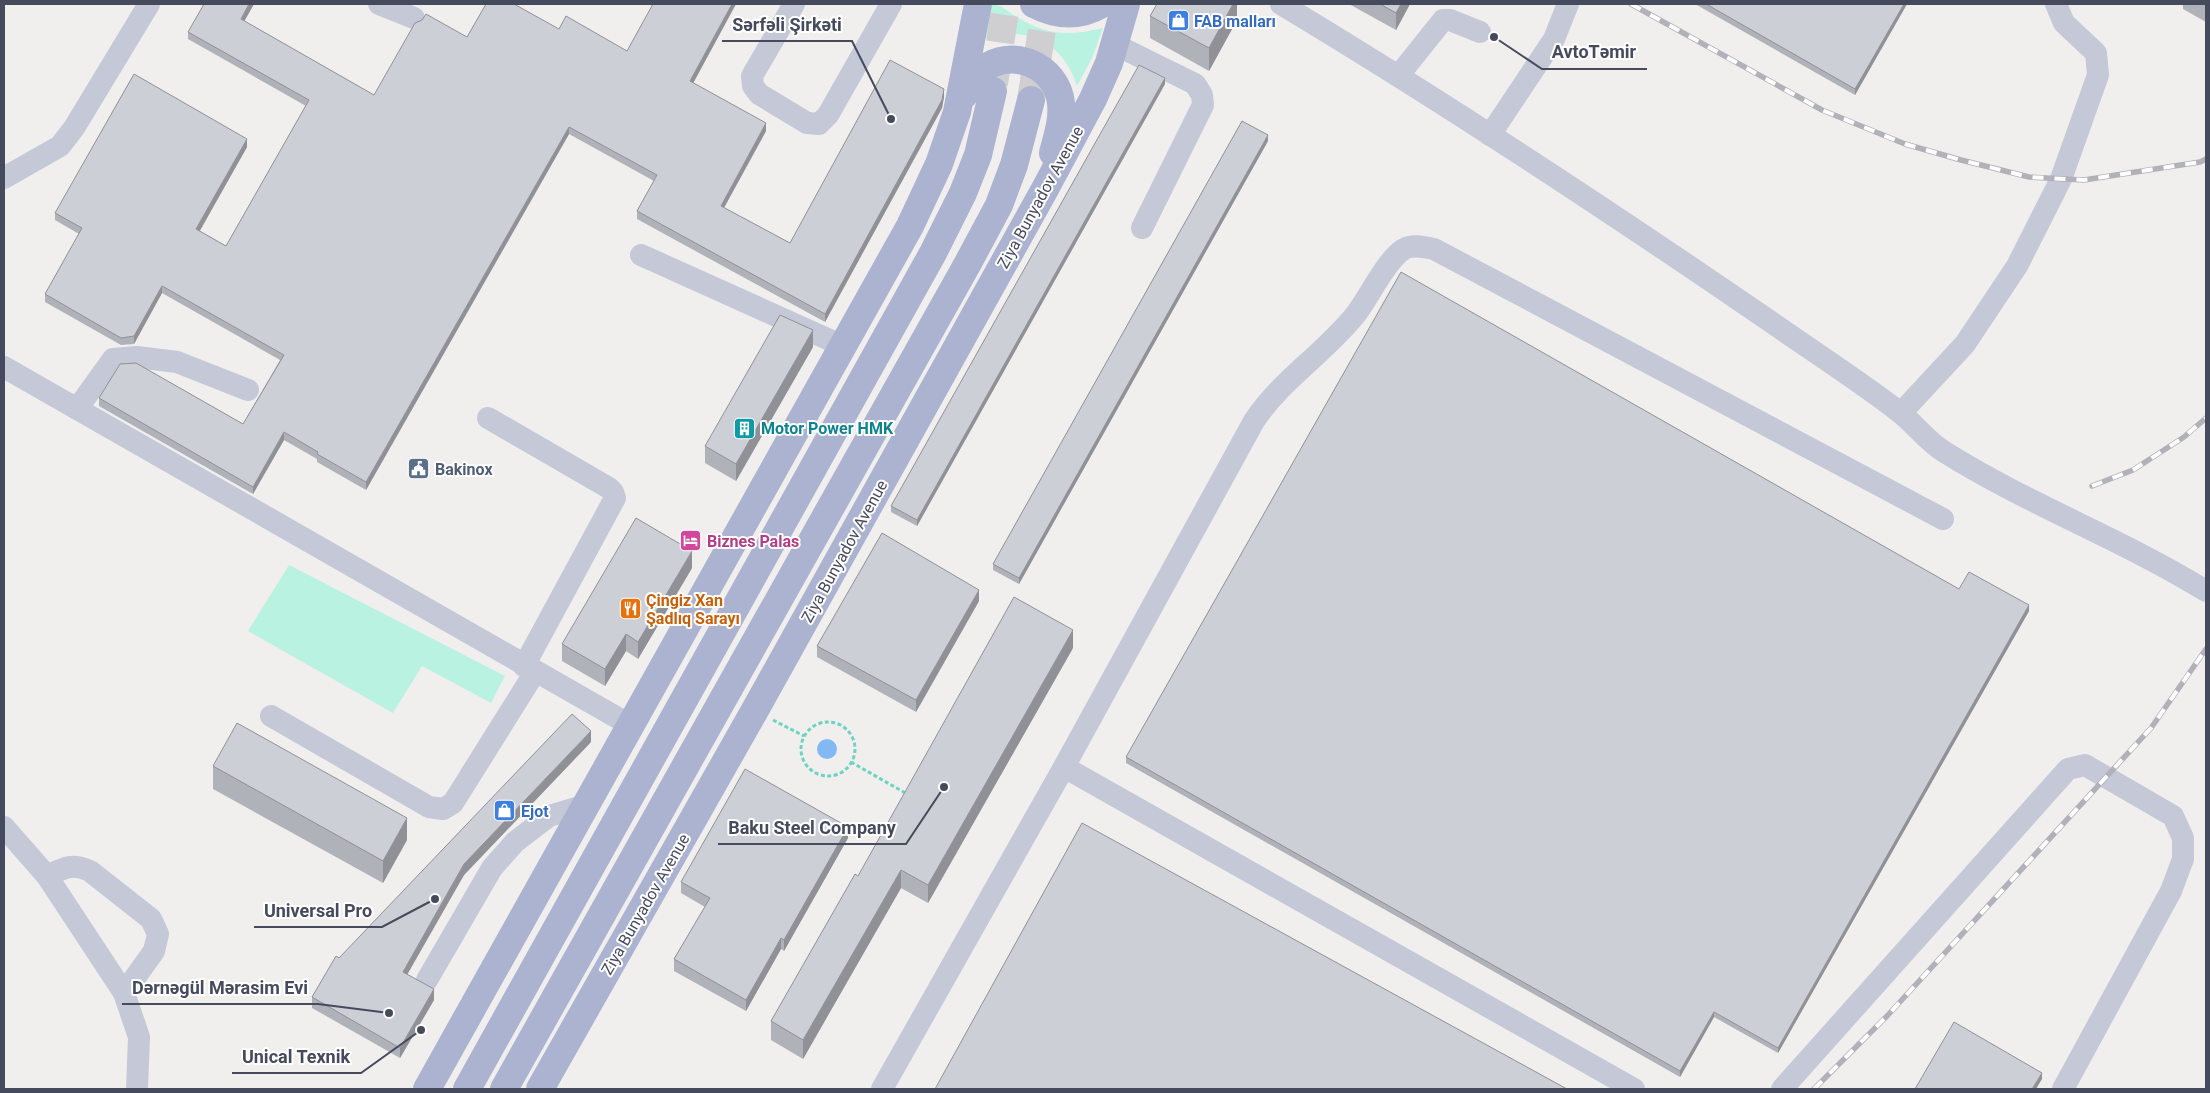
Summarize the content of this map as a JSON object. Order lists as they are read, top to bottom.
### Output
{
  "streets": {
    "main road": ["Ziya Bunyadov Avenue"]
  },
  "places": {
    "shop": ["FAB malları", "Ejot"],
    "other": [
      "AvtoTəmir",
      "Sərfəli Şirkəti",
      "Baku Steel Company",
      "Universal Pro",
      "Dərnəgül Mərasim Evi",
      "Unical Texnik"
    ],
    "building": ["Motor Power HMK"],
    "public building": ["Bakinox"],
    "hotel": ["Biznes Palas"],
    "restaurant": ["Çingiz Xan Şadlıq Sarayı"]
  }
}
